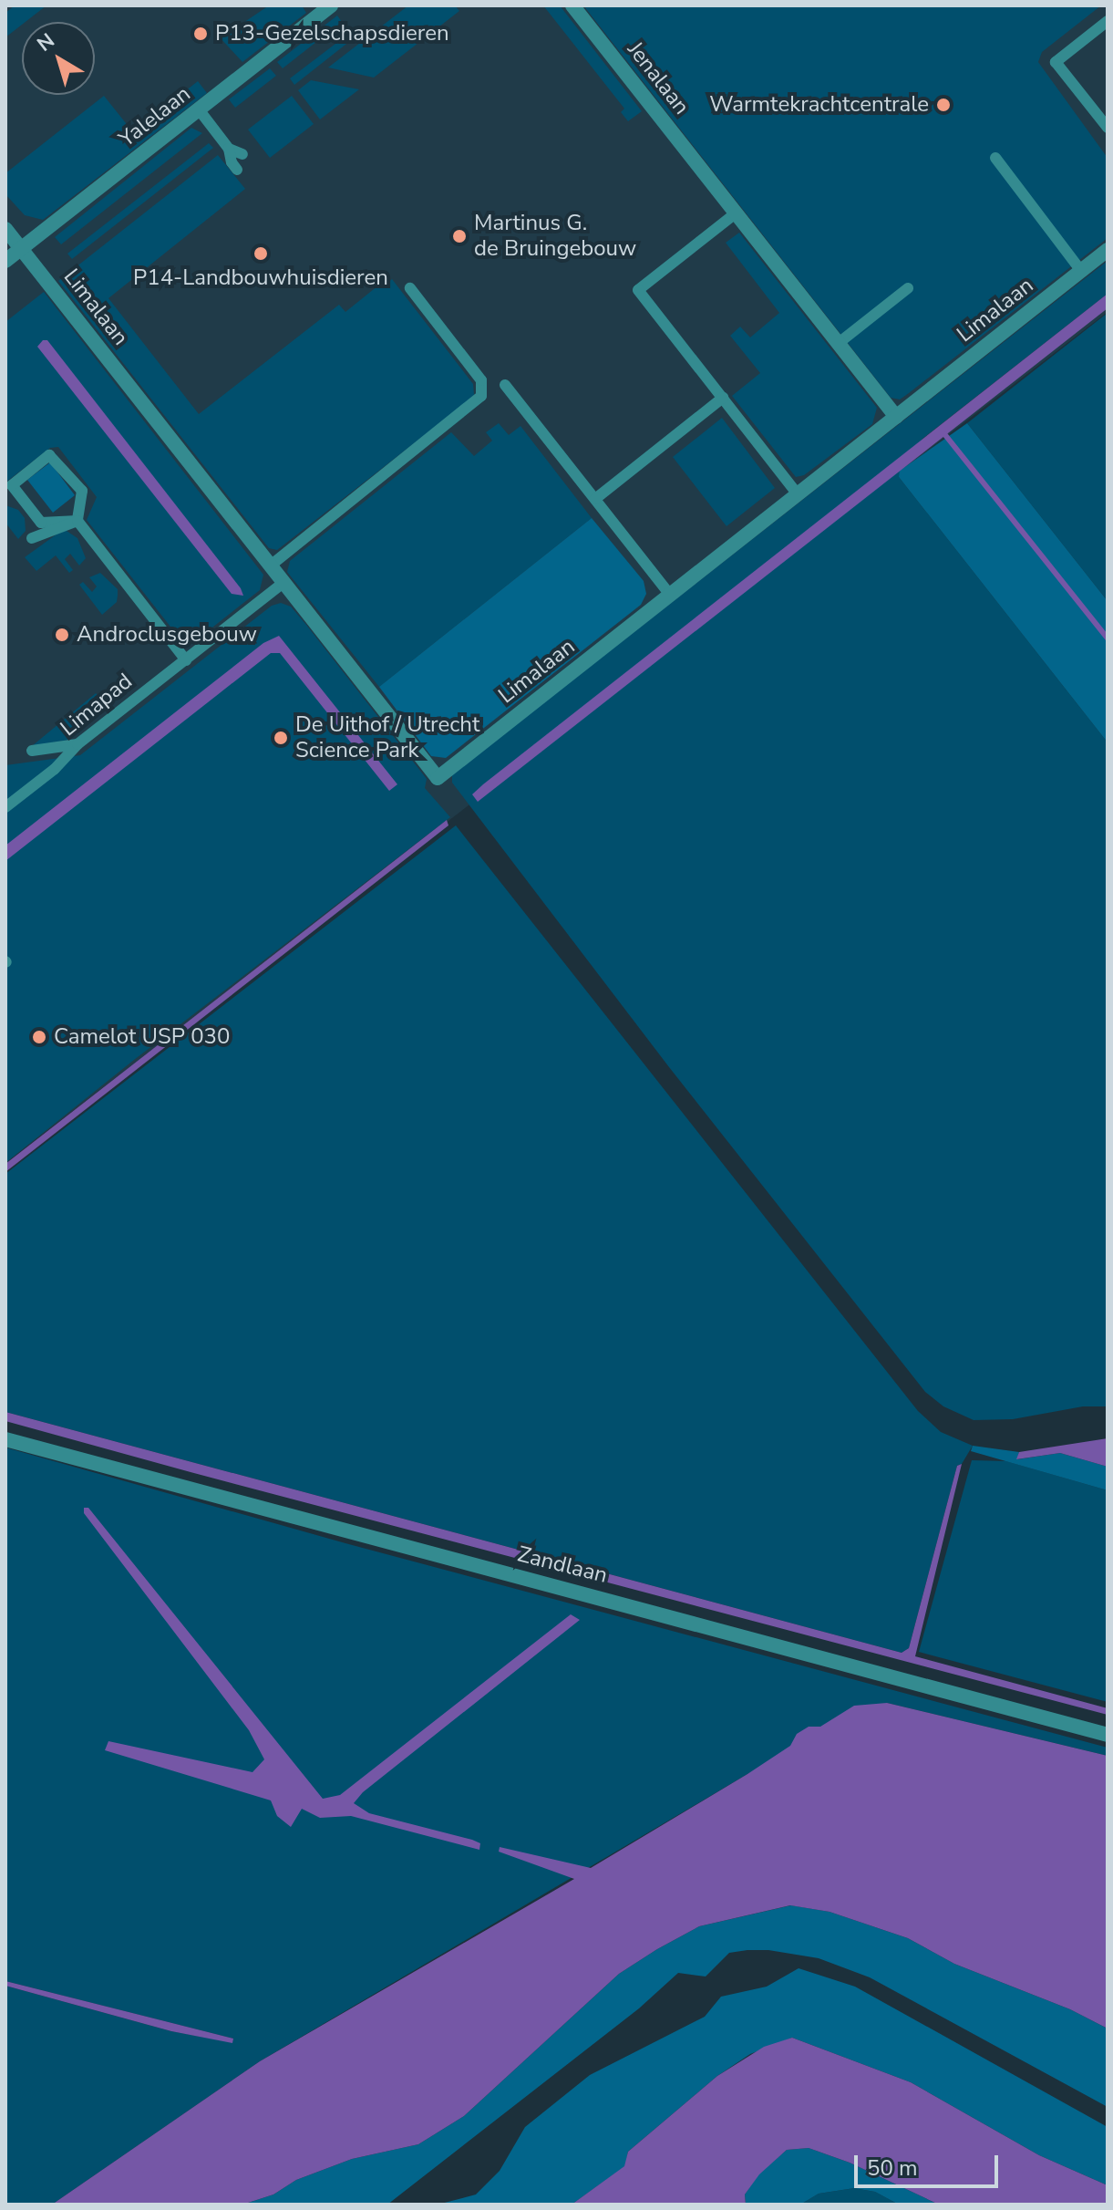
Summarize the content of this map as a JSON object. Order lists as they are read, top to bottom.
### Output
{
  "streets": {
    "street": [
      "Jenalaan",
      "Yalelaan",
      "Limalaan",
      "Zandlaan"
    ],
    "lane": ["Limapad"]
  },
  "crossings": [
    ["Jenalaan", "Limalaan"],
    ["Yalelaan", "Limalaan"],
    ["Limalaan", "Limapad"]
  ],
  "places": [
    "P13-Gezelschapsdieren",
    "Warmtekrachtcentrale",
    "Martinus G. de Bruingebouw",
    "P14-Landbouwhuisdieren",
    "Androclusgebouw",
    "De Uithof / Utrecht Science Park",
    "Camelot USP 030"
  ],
  "scale_bar": "50 m",
  "north": "top left"
}
